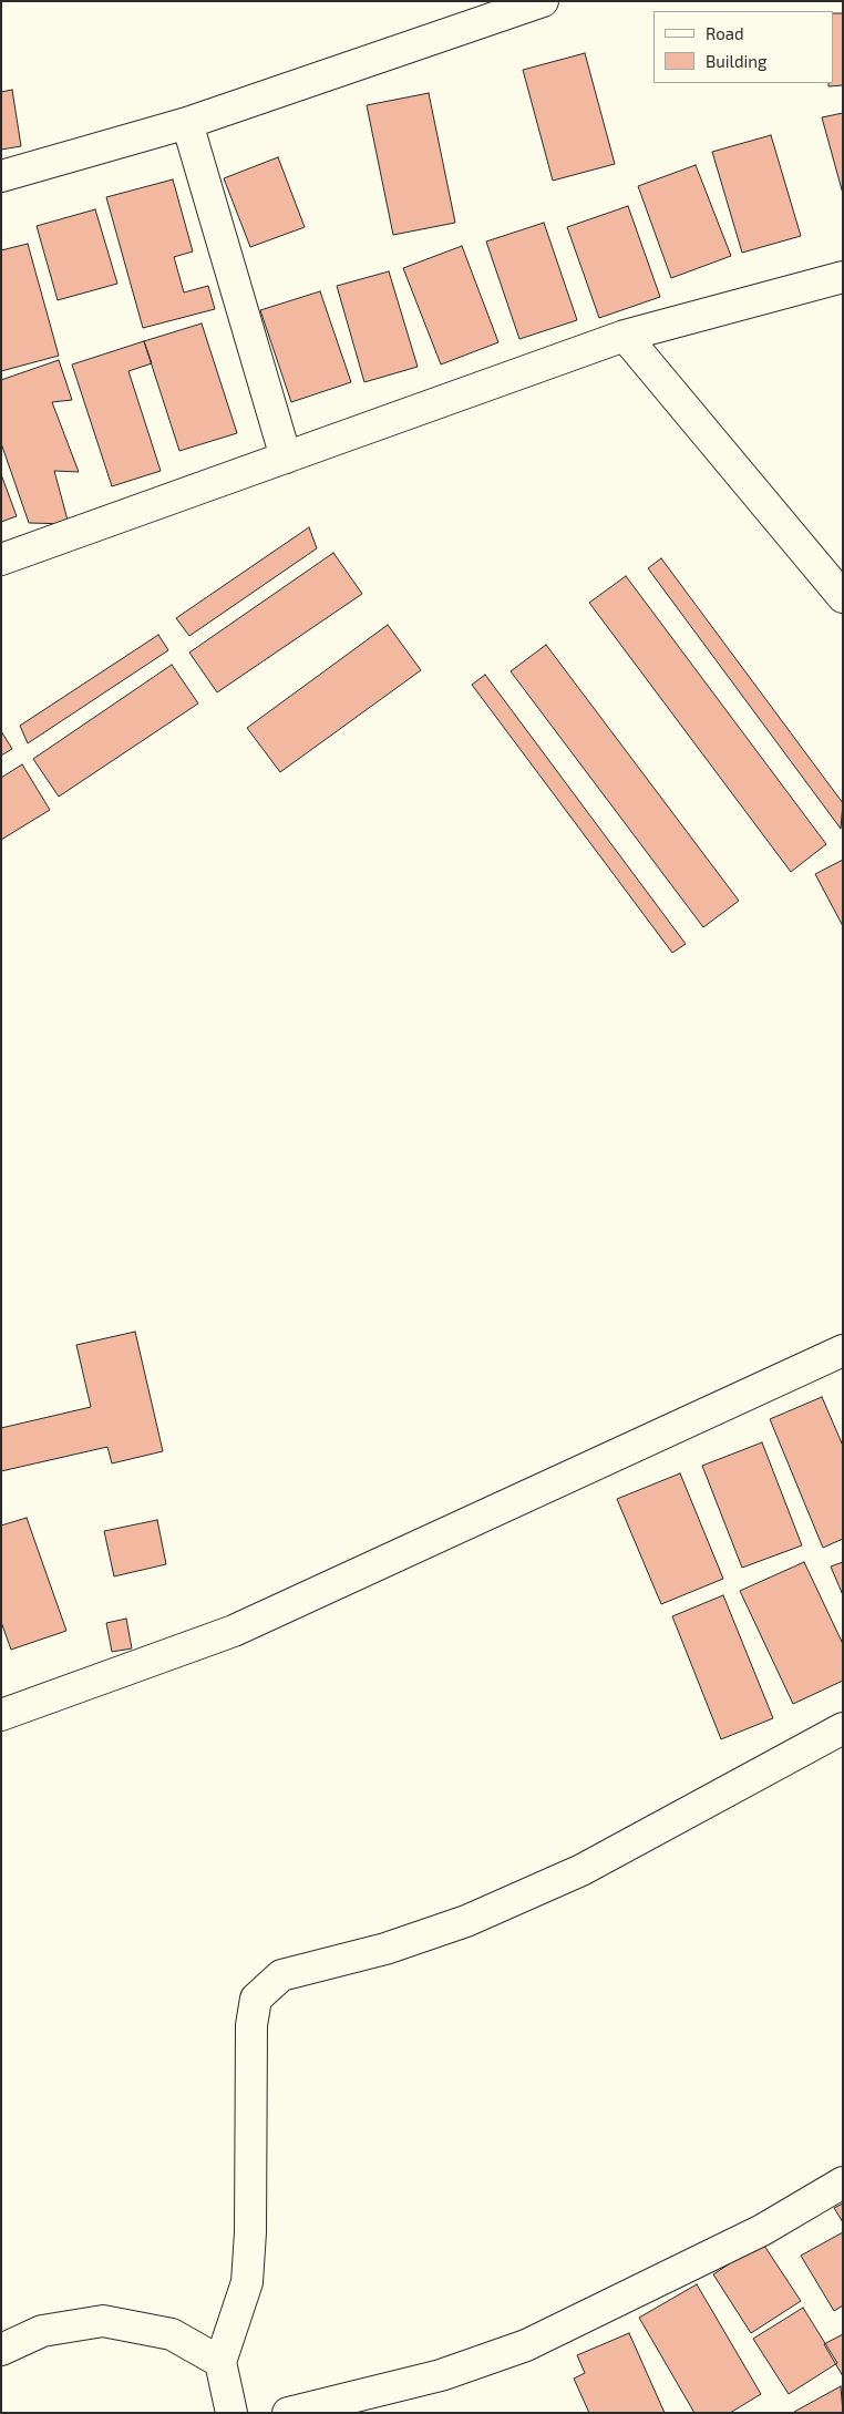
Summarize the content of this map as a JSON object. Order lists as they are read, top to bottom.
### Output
{
  "legend": ["Road", "Building"]
}
